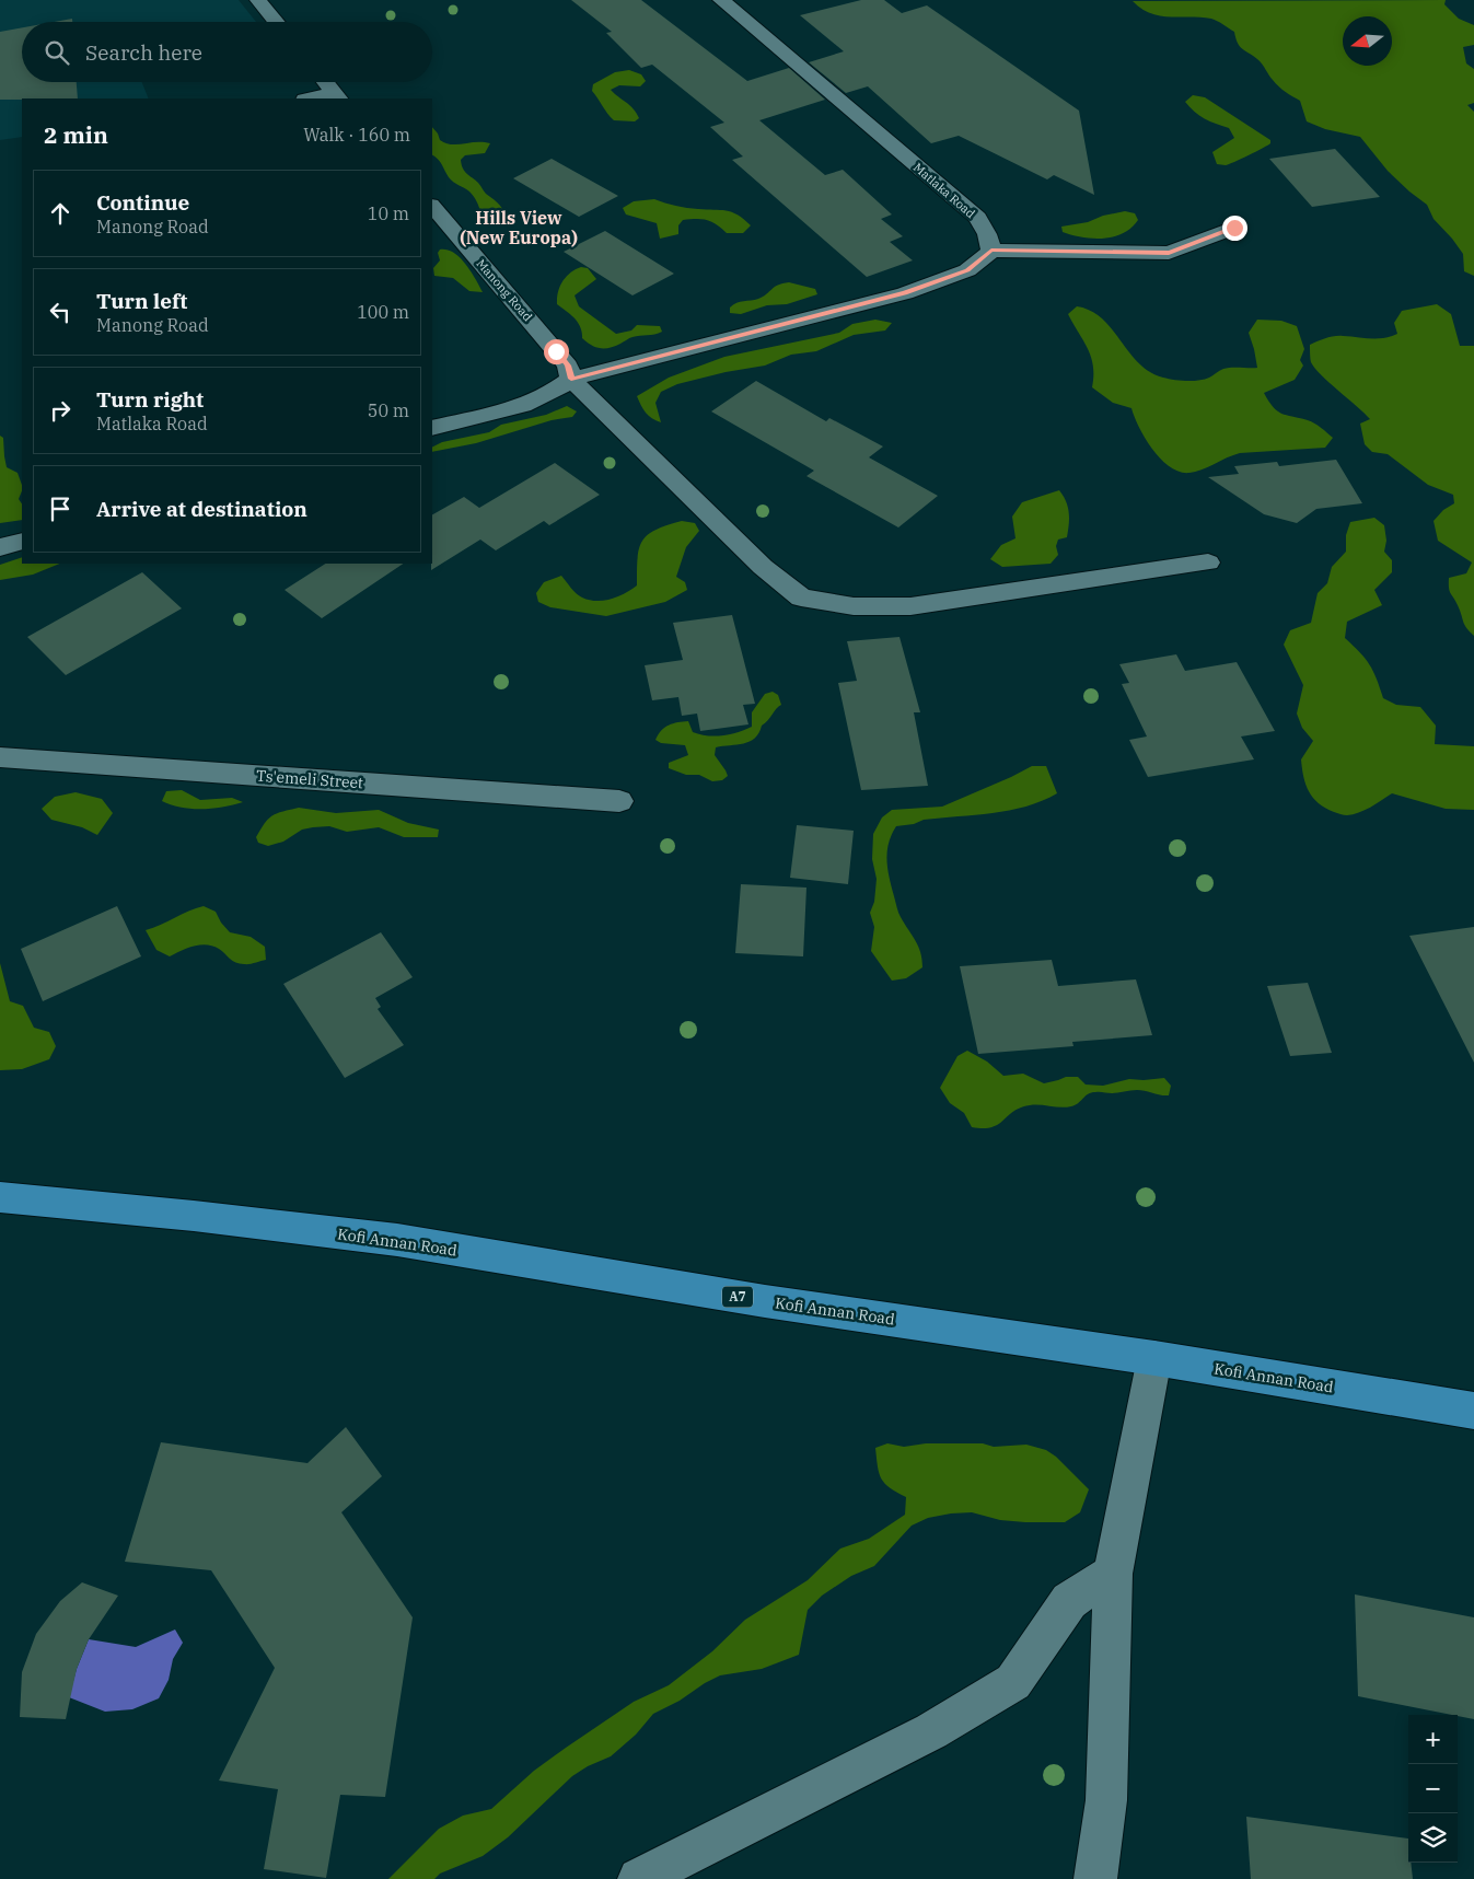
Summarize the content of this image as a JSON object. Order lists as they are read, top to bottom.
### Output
{
  "streets": {
    "main road": ["Kofi Annan Road", "A7"],
    "street": ["Matlaka Road", "Manong Road", "Ts'emeli Street"]
  },
  "districts": ["Hills View (New Europa)"],
  "north": "left",
  "page": {
    "search": "Search here",
    "heading": ["2 min", "Walk · 160 m"],
    "list": [
      ["Continue", "Manong Road", "10 m"],
      ["Turn left", "Manong Road", "100 m"],
      ["Turn right", "Matlaka Road", "50 m"],
      "Arrive at destination"
    ],
    "map_buttons": ["+", "−"]
  }
}
